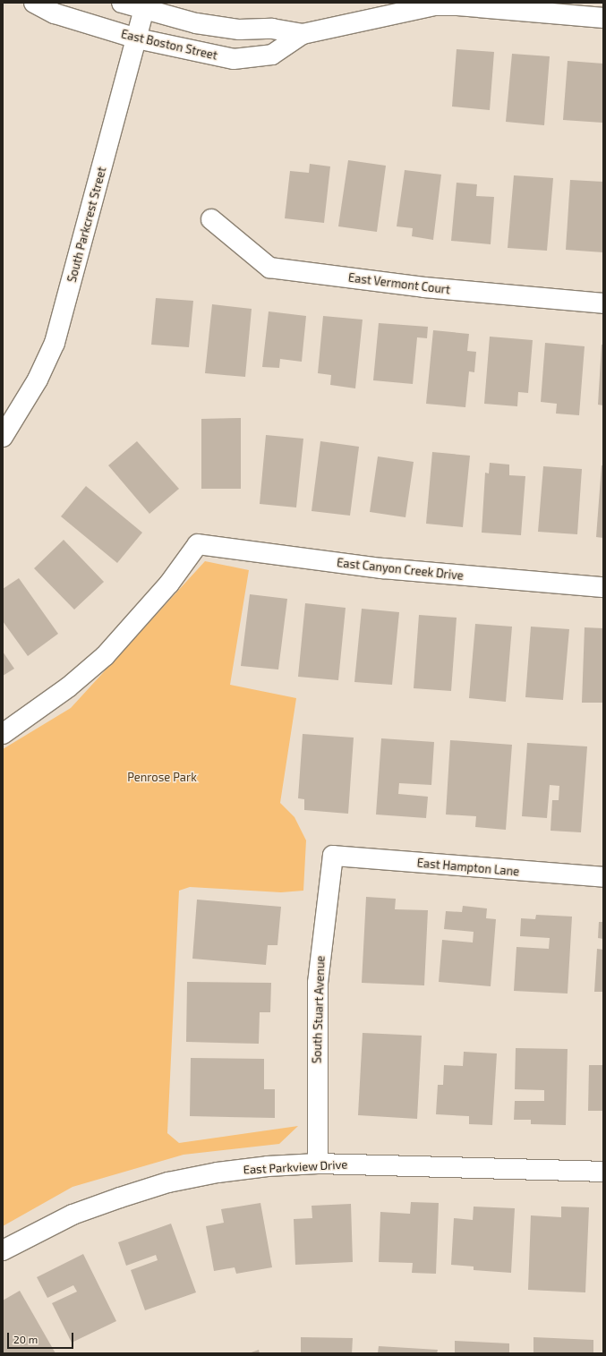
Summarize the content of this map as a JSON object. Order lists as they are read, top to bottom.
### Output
{
  "streets": {
    "street": [
      "East Boston Street",
      "South Parkcrest Street",
      "East Vermont Court",
      "East Canyon Creek Drive",
      "East Hampton Lane",
      "South Stuart Avenue",
      "East Parkview Drive"
    ]
  },
  "crossings": [
    ["East Boston Street", "South Parkcrest Street"],
    ["East Hampton Lane", "South Stuart Avenue"],
    ["South Stuart Avenue", "East Parkview Drive"]
  ],
  "parks": ["Penrose Park"],
  "scale_bar": "20 m"
}
